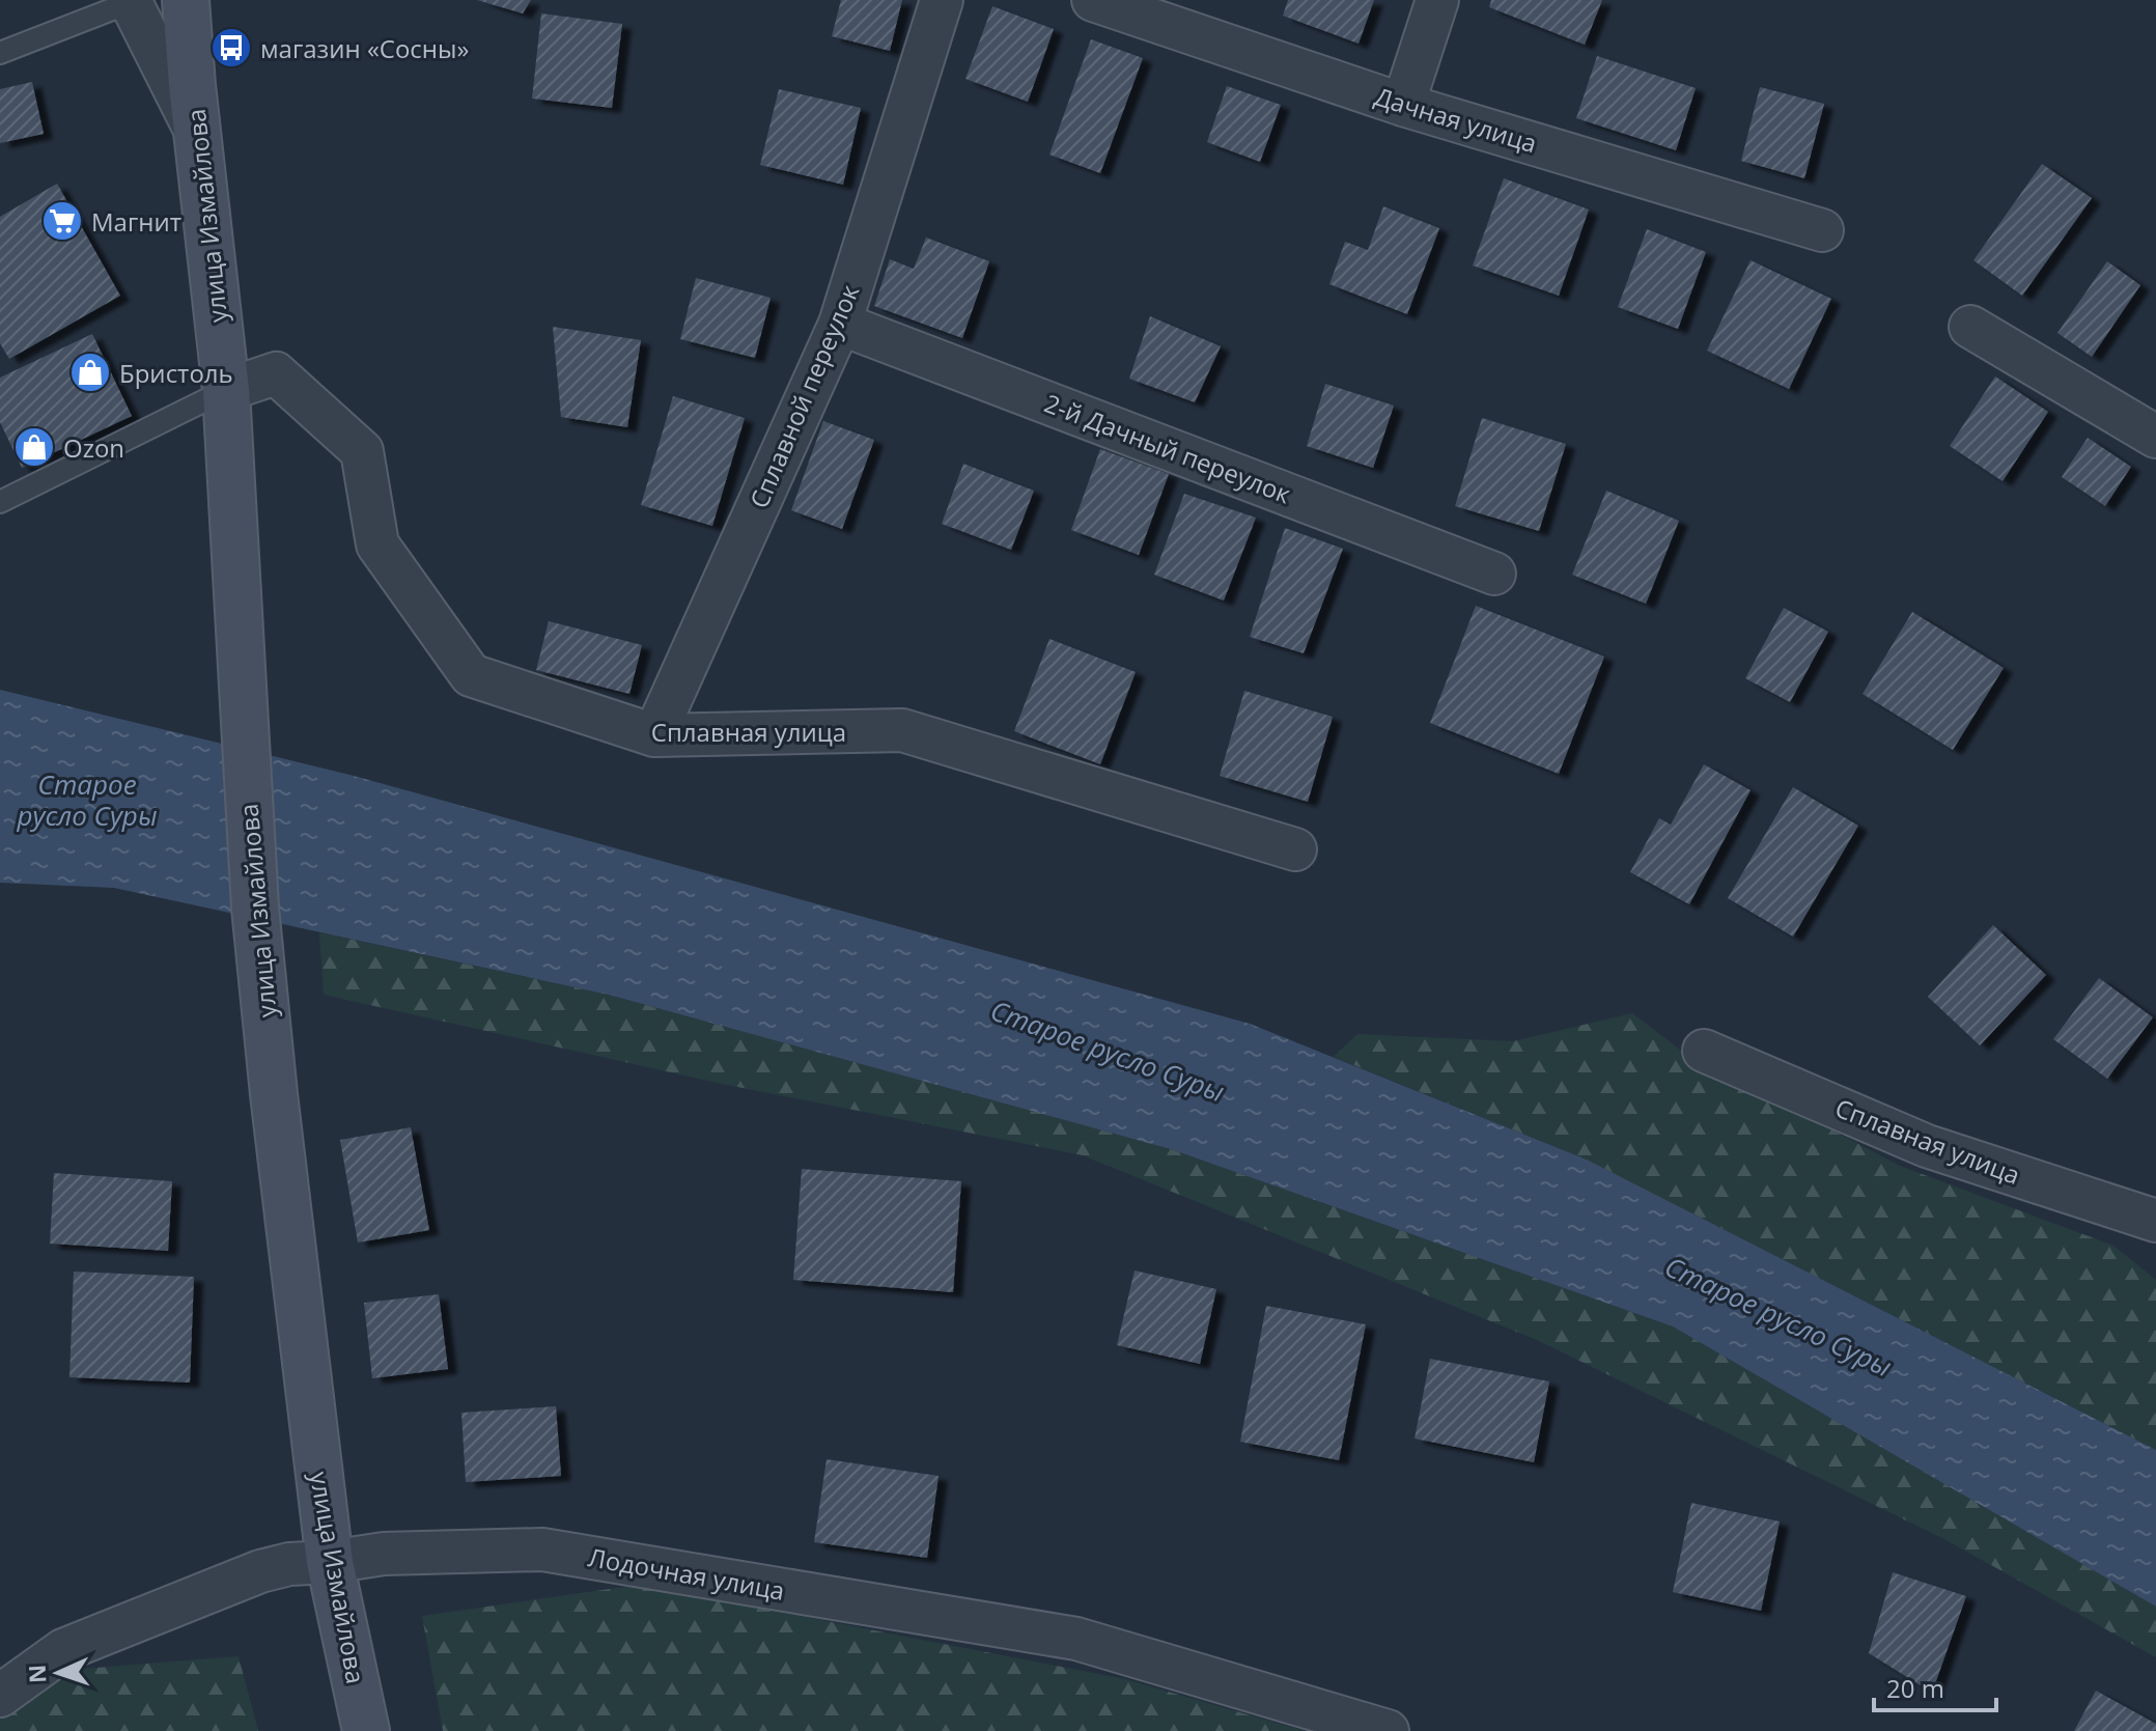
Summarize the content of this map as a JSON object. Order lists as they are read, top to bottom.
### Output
{
  "streets": {
    "main road": ["улица Измайлова"],
    "street": [
      "Дачная улица",
      "Сплавной переулок",
      "2-й Дачный переулок",
      "Сплавная улица",
      "Лодочная улица"
    ]
  },
  "crossings": [
    ["улица Измайлова", "Сплавная улица"],
    ["улица Измайлова", "Лодочная улица"],
    ["Сплавной переулок", "2-й Дачный переулок"],
    ["Сплавной переулок", "Сплавная улица"]
  ],
  "water": ["Старое русло Суры"],
  "places": {
    "bus stop": ["магазин «Сосны»"],
    "supermarket": ["Магнит"],
    "shop": ["Бристоль", "Ozon"]
  },
  "scale_bar": "20 m",
  "north": "left"
}
